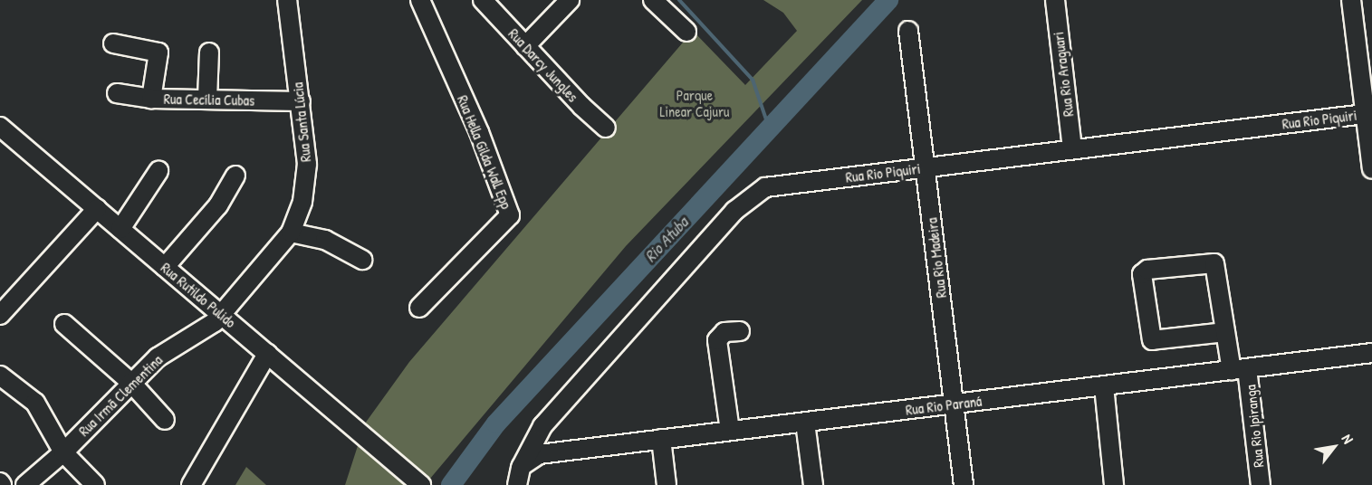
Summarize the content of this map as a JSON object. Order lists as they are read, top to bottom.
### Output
{
  "streets": {
    "street": [
      "Rua Darcy Jungles",
      "Rua Rio Araguari",
      "Rua Cecília Cubas",
      "Rua Rio Piquiri",
      "Rua Santa Lúcia",
      "Rua Hella Gilda Wall Epp",
      "Rua Rio Madeira",
      "Rua Rutildo Pulido",
      "Rua Irmã Clementina",
      "Rua Rio Paraná",
      "Rua Rio Ipiranga"
    ]
  },
  "crossings": [
    ["Rua Rio Araguari", "Rua Rio Piquiri"],
    ["Rua Cecília Cubas", "Rua Santa Lúcia"],
    ["Rua Rio Piquiri", "Rua Rio Madeira"],
    ["Rua Rio Piquiri", "Rua Rio Paraná"],
    ["Rua Santa Lúcia", "Rua Rutildo Pulido"],
    ["Rua Santa Lúcia", "Rua Irmã Clementina"],
    ["Rua Rio Madeira", "Rua Rio Paraná"],
    ["Rua Rutildo Pulido", "Rua Irmã Clementina"],
    ["Rua Rio Paraná", "Rua Rio Ipiranga"]
  ],
  "water": ["Rio Atuba"],
  "parks": ["Parque Linear Cajuru"],
  "north": "top right"
}
